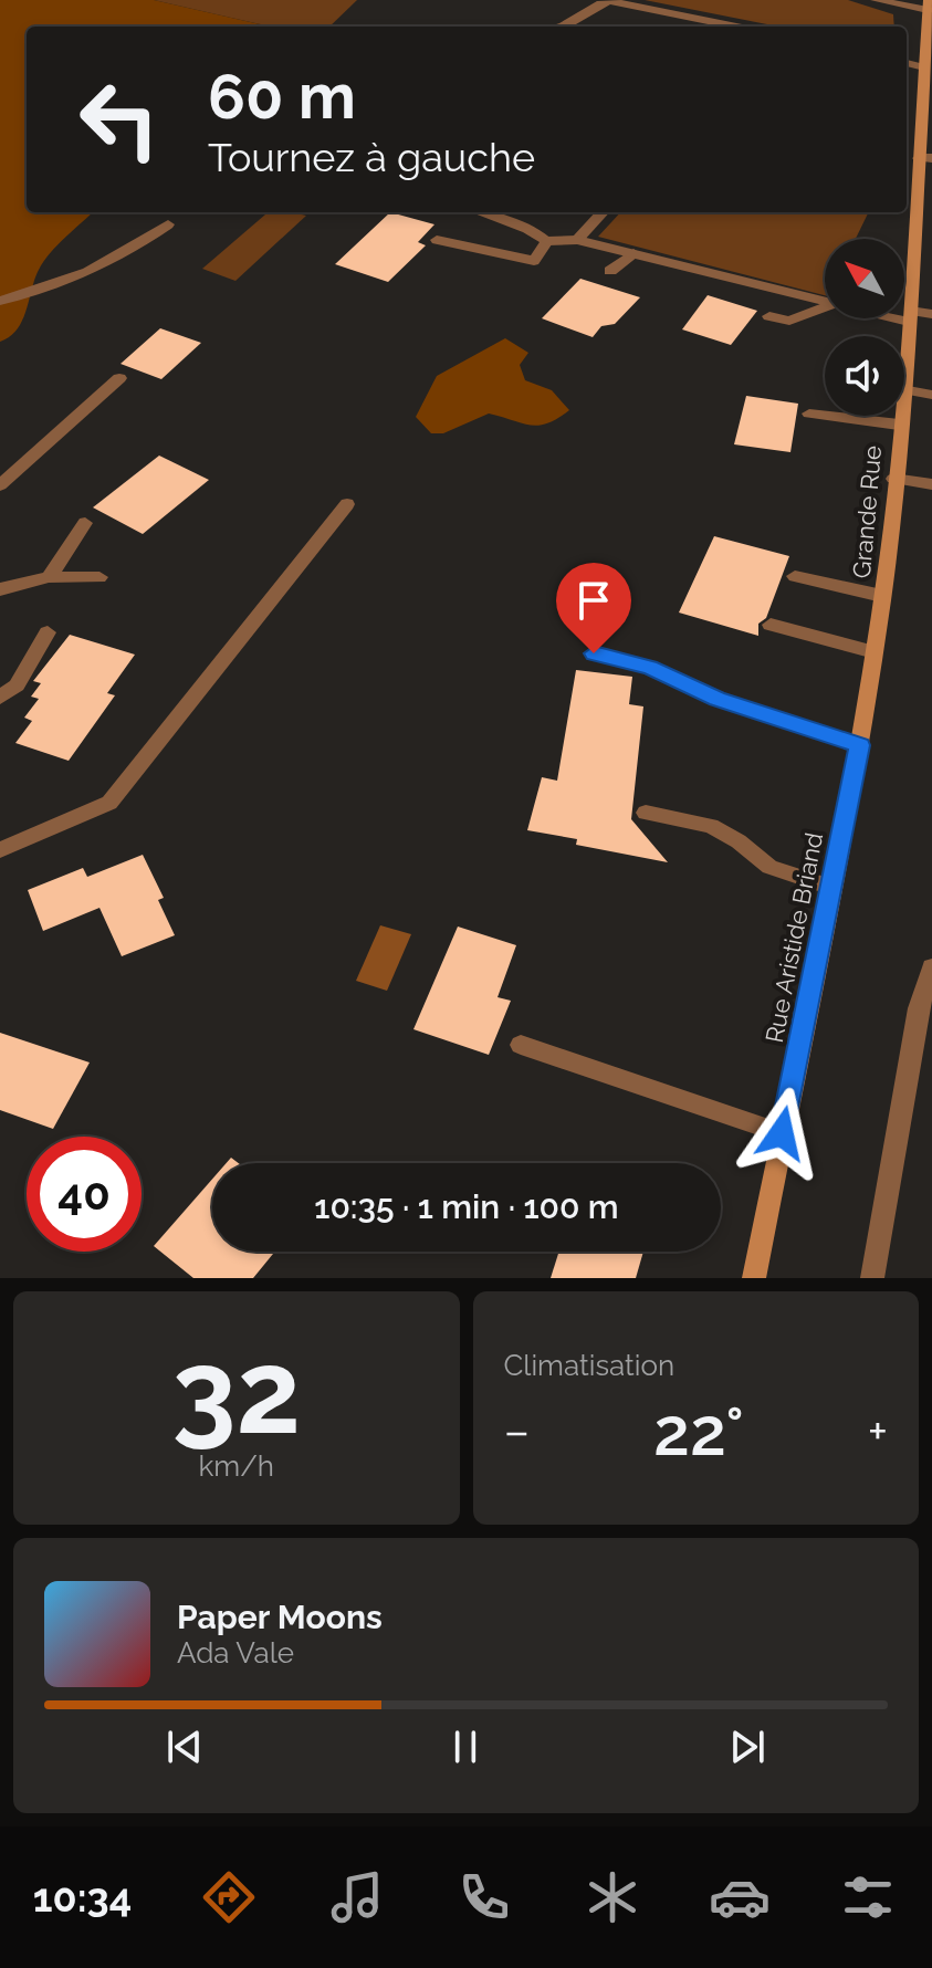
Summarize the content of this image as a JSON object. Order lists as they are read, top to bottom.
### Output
{
  "streets": {
    "street": ["Grande Rue", "Rue Aristide Briand"]
  },
  "crossings": [
    ["Grande Rue", "Rue Aristide Briand"]
  ],
  "north": "top left",
  "page": {
    "turn": ["60 m", "Tournez à gauche"],
    "limit": "40",
    "trip": "10:35 · 1 min · 100 m",
    "tile": [
      ["32", "km/h"],
      "Climatisation"
    ],
    "heat": ["−", "22°", "+"],
    "song": ["Paper Moons", "Ada Vale"],
    "tabs": "10:34"
  }
}
